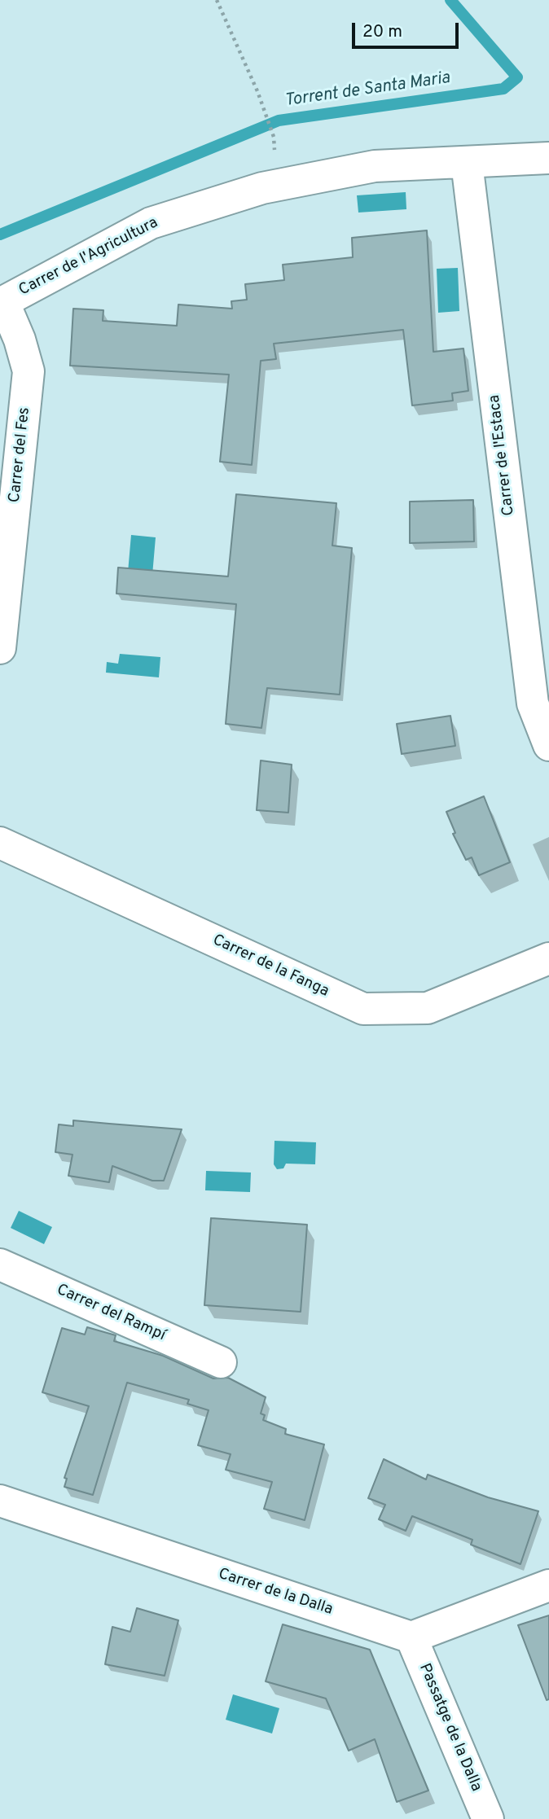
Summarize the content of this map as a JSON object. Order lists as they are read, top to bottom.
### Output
{
  "streets": {
    "street": [
      "Carrer de l'Agricultura",
      "Carrer del Fes",
      "Carrer de l'Estaca",
      "Carrer de la Fanga",
      "Carrer del Rampí",
      "Carrer de la Dalla",
      "Passatge de la Dalla"
    ]
  },
  "crossings": [
    ["Carrer de l'Agricultura", "Carrer del Fes"],
    ["Carrer de l'Agricultura", "Carrer de l'Estaca"],
    ["Carrer de la Dalla", "Passatge de la Dalla"]
  ],
  "water": ["Torrent de Santa Maria"],
  "scale_bar": "20 m"
}
